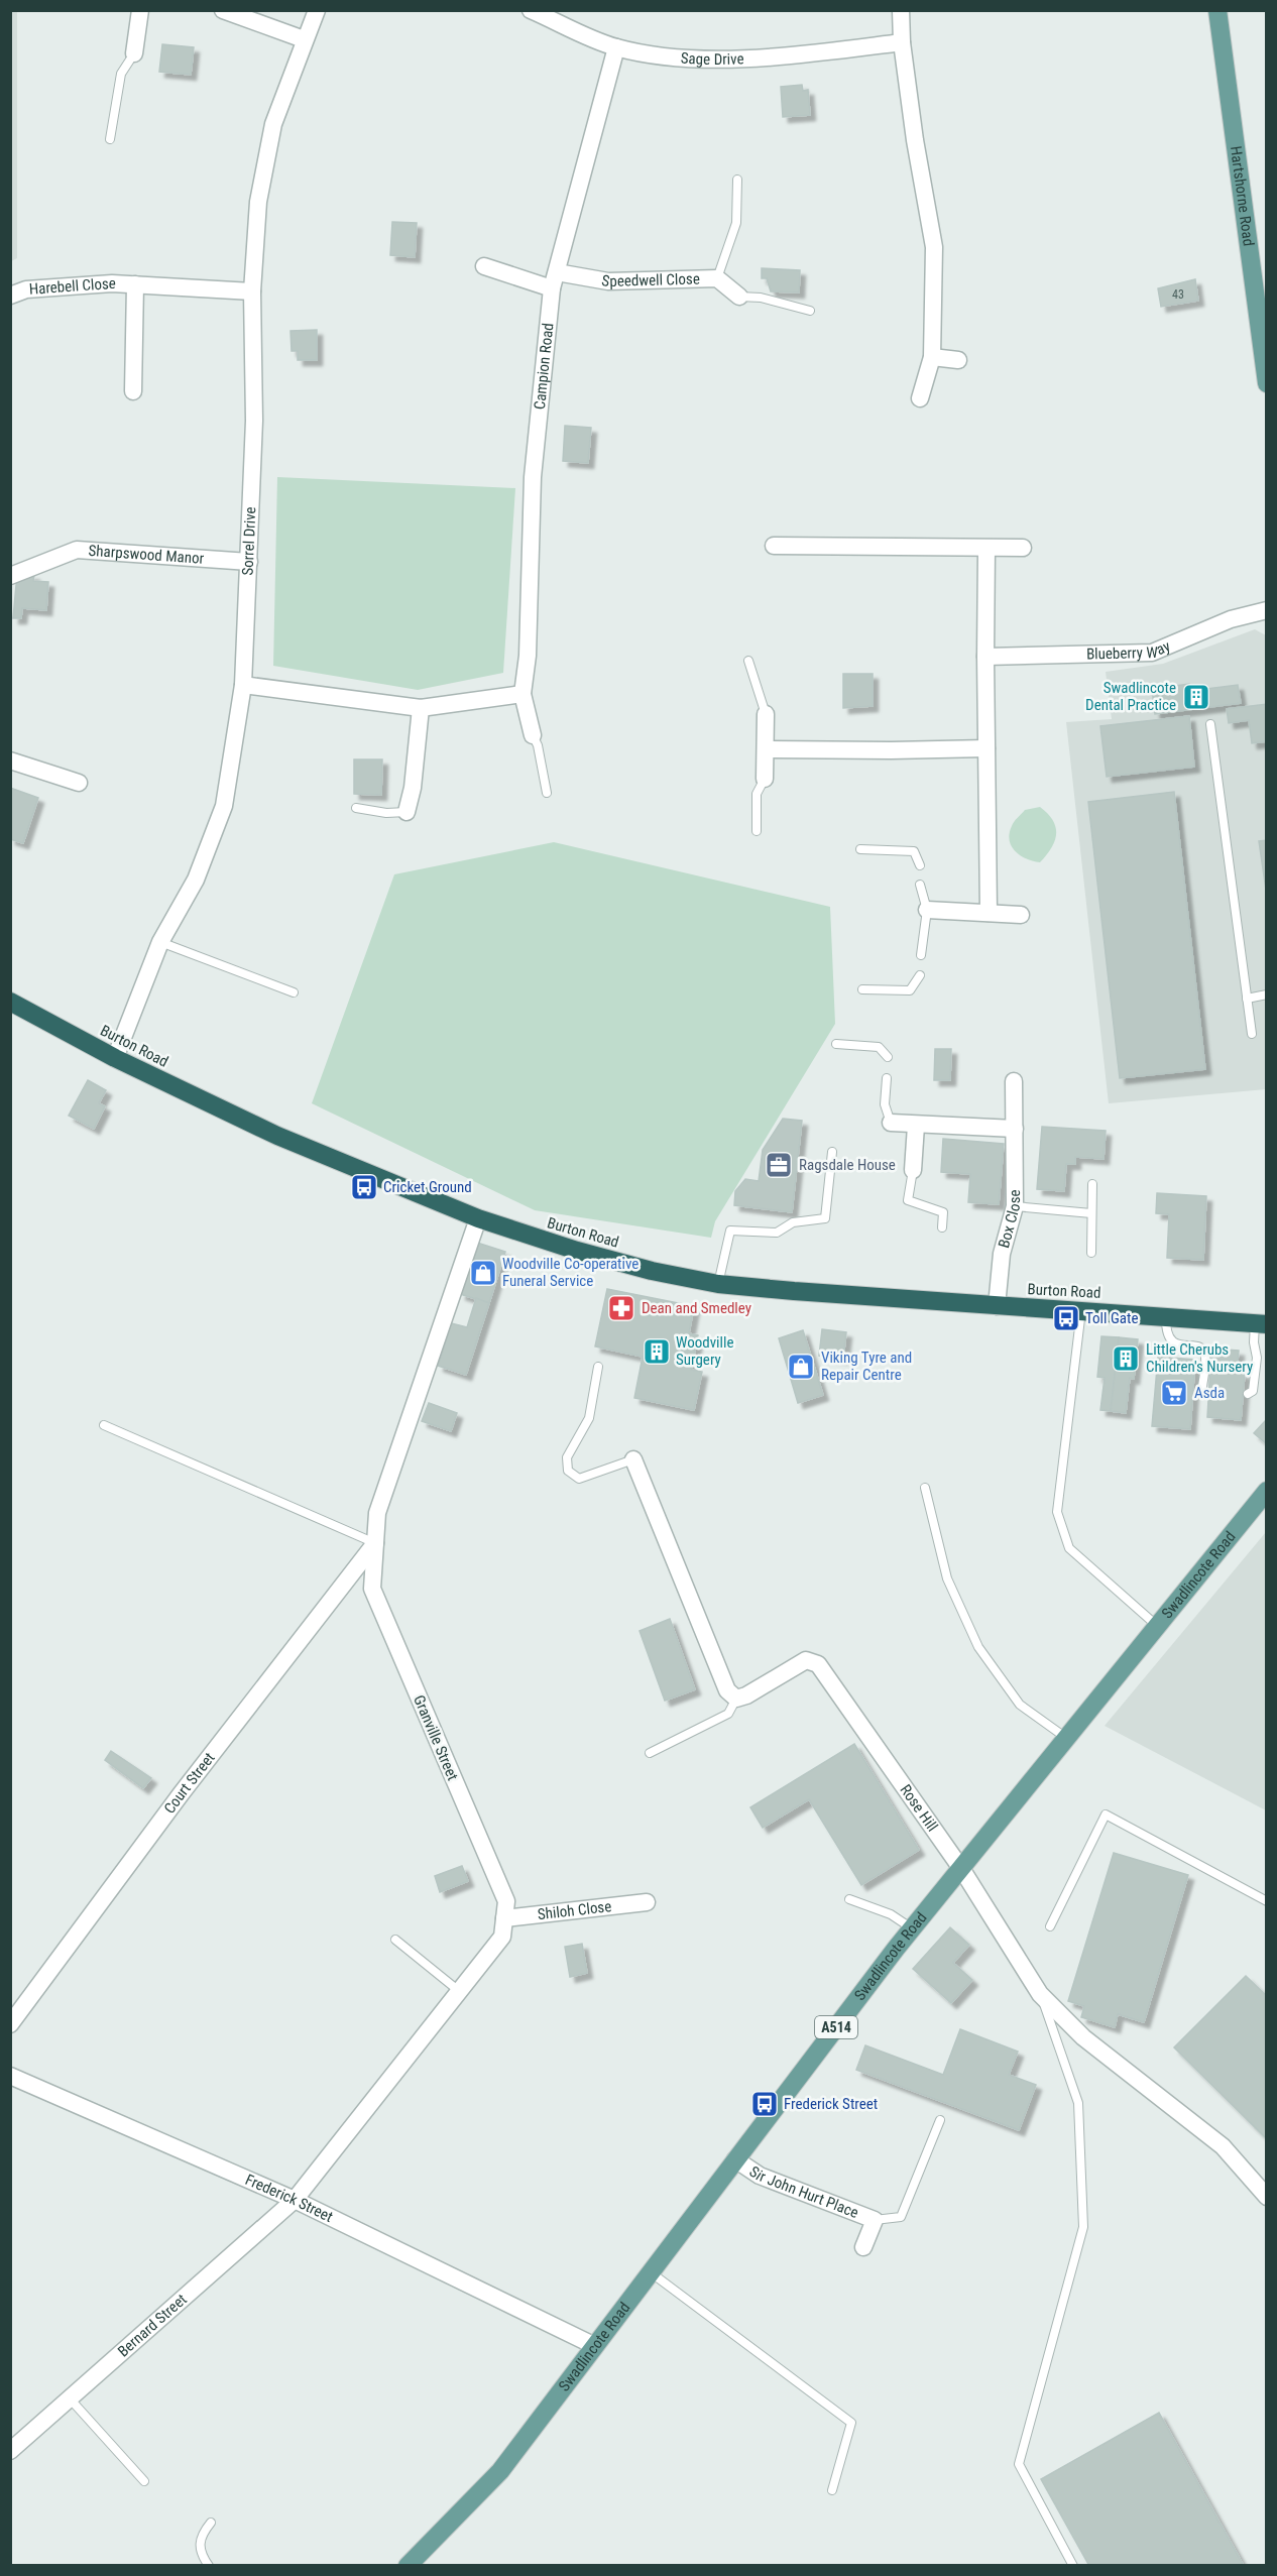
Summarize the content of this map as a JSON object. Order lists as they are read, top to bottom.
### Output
{
  "streets": {
    "highway": ["Burton Road"],
    "main road": ["Hartshorne Road", "Swadlincote Road", "A514"],
    "street": [
      "Sage Drive",
      "Speedwell Close",
      "Harebell Close",
      "Campion Road",
      "Sorrel Drive",
      "Sharpswood Manor",
      "Blueberry Way",
      "Box Close",
      "Granville Street",
      "Court Street",
      "Rose Hill",
      "Shiloh Close",
      "Sir John Hurt Place",
      "Frederick Street",
      "Bernard Street"
    ]
  },
  "crossings": [
    ["Sage Drive", "Campion Road"],
    ["Speedwell Close", "Campion Road"],
    ["Harebell Close", "Sorrel Drive"],
    ["Sorrel Drive", "Sharpswood Manor"],
    ["Sorrel Drive", "Burton Road"],
    ["Burton Road", "Box Close"],
    ["Burton Road", "Granville Street"],
    ["Swadlincote Road", "Rose Hill"],
    ["Swadlincote Road", "Sir John Hurt Place"],
    ["Swadlincote Road", "Frederick Street"],
    ["Granville Street", "Court Street"],
    ["Granville Street", "Shiloh Close"],
    ["Granville Street", "Frederick Street"],
    ["Granville Street", "Bernard Street"],
    ["Frederick Street", "Bernard Street"]
  ],
  "places": {
    "building": ["Swadlincote Dental Practice", "Woodville Surgery", "Little Cherubs Children's Nursery"],
    "office": ["Ragsdale House"],
    "bus stop": ["Cricket Ground", "Toll Gate", "Frederick Street"],
    "shop": ["Woodville Co-operative Funeral Service", "Viking Tyre and Repair Centre"],
    "pharmacy": ["Dean and Smedley"],
    "supermarket": ["Asda"]
  },
  "house_numbers": ["43"]
}
